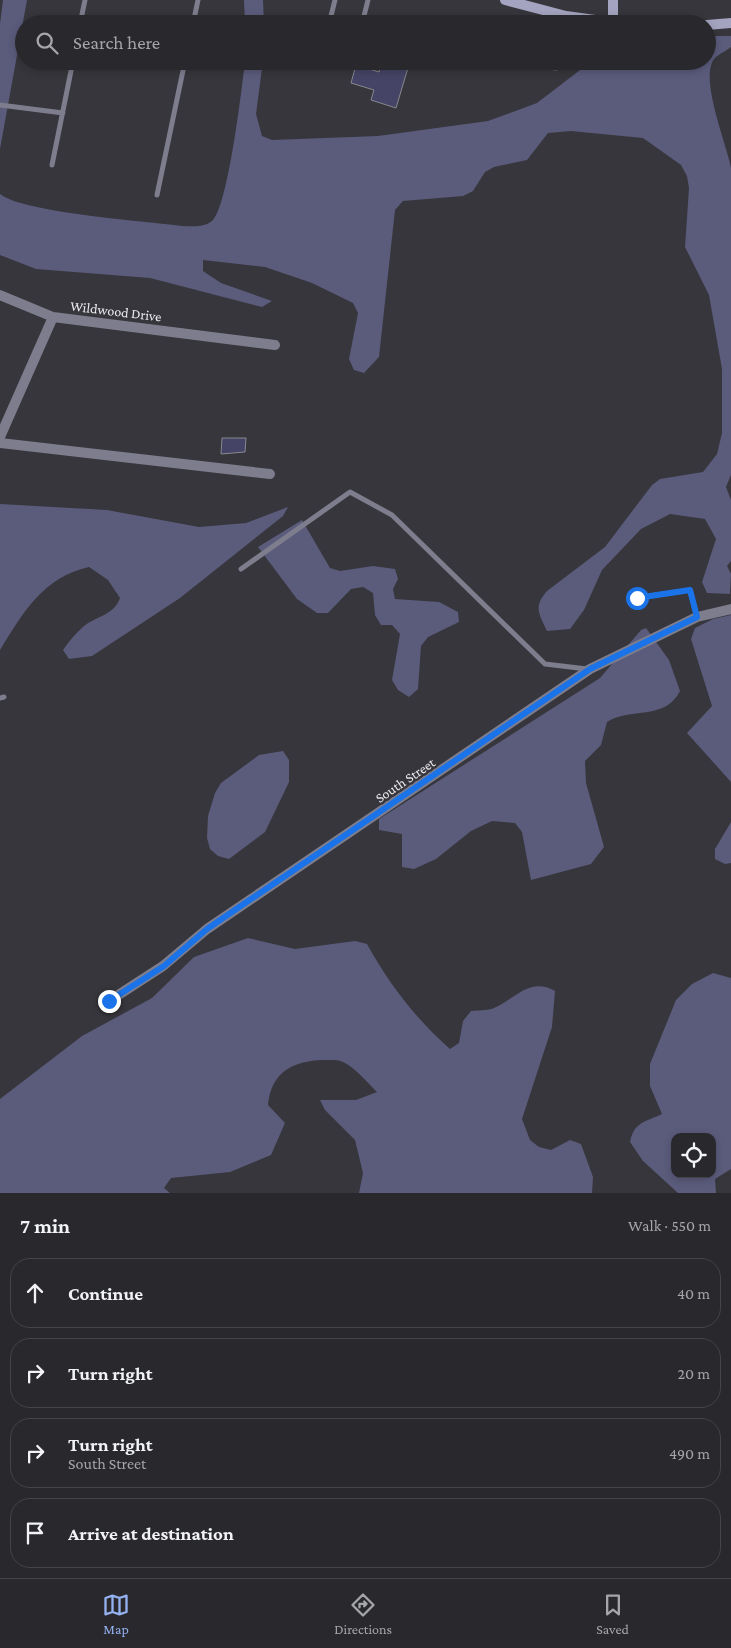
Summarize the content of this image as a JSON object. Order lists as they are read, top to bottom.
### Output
{
  "streets": {
    "street": ["Wildwood Drive", "South Street"]
  },
  "page": {
    "search": "Search here",
    "heading": ["7 min", "Walk · 550 m"],
    "list": [
      ["Continue", "40 m"],
      ["Turn right", "20 m"],
      ["Turn right", "South Street", "490 m"],
      "Arrive at destination"
    ],
    "nav": ["Map", "Directions", "Saved"]
  }
}
